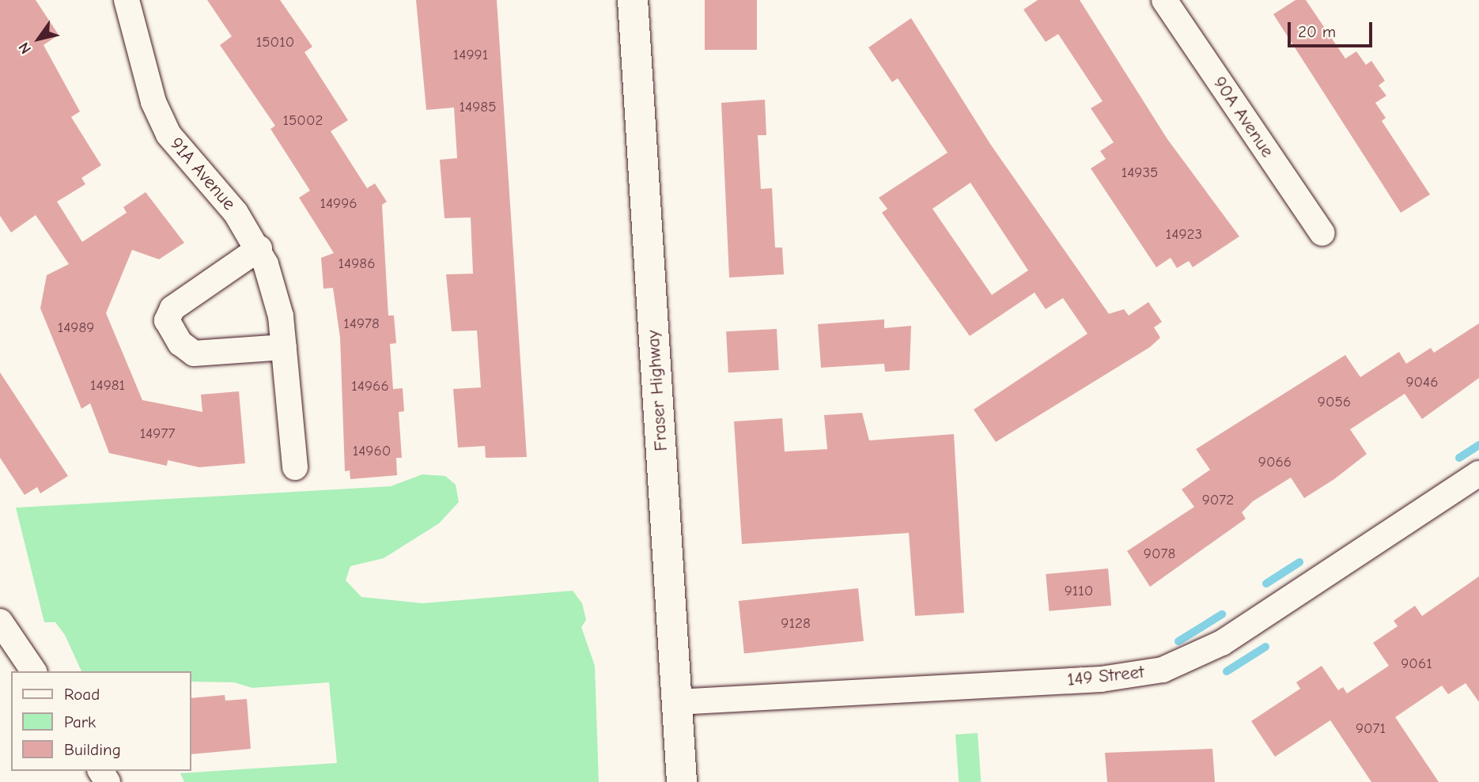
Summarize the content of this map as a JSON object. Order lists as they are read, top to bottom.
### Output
{
  "streets": {
    "main road": ["Fraser Highway"],
    "street": ["90A Avenue", "91A Avenue", "149 Street"]
  },
  "crossings": [
    ["Fraser Highway", "149 Street"]
  ],
  "house_numbers": [
    "15010",
    "14991",
    "14985",
    "15002",
    "14935",
    "14996",
    "14923",
    "14986",
    "14978",
    "14989",
    "9046",
    "14981",
    "14966",
    "9056",
    "14977",
    "14960",
    "9066",
    "9072",
    "9078",
    "9110",
    "9128",
    "9061",
    "9071"
  ],
  "legend": ["Road", "Park", "Building"],
  "scale_bar": "20 m",
  "north": "bottom left"
}
